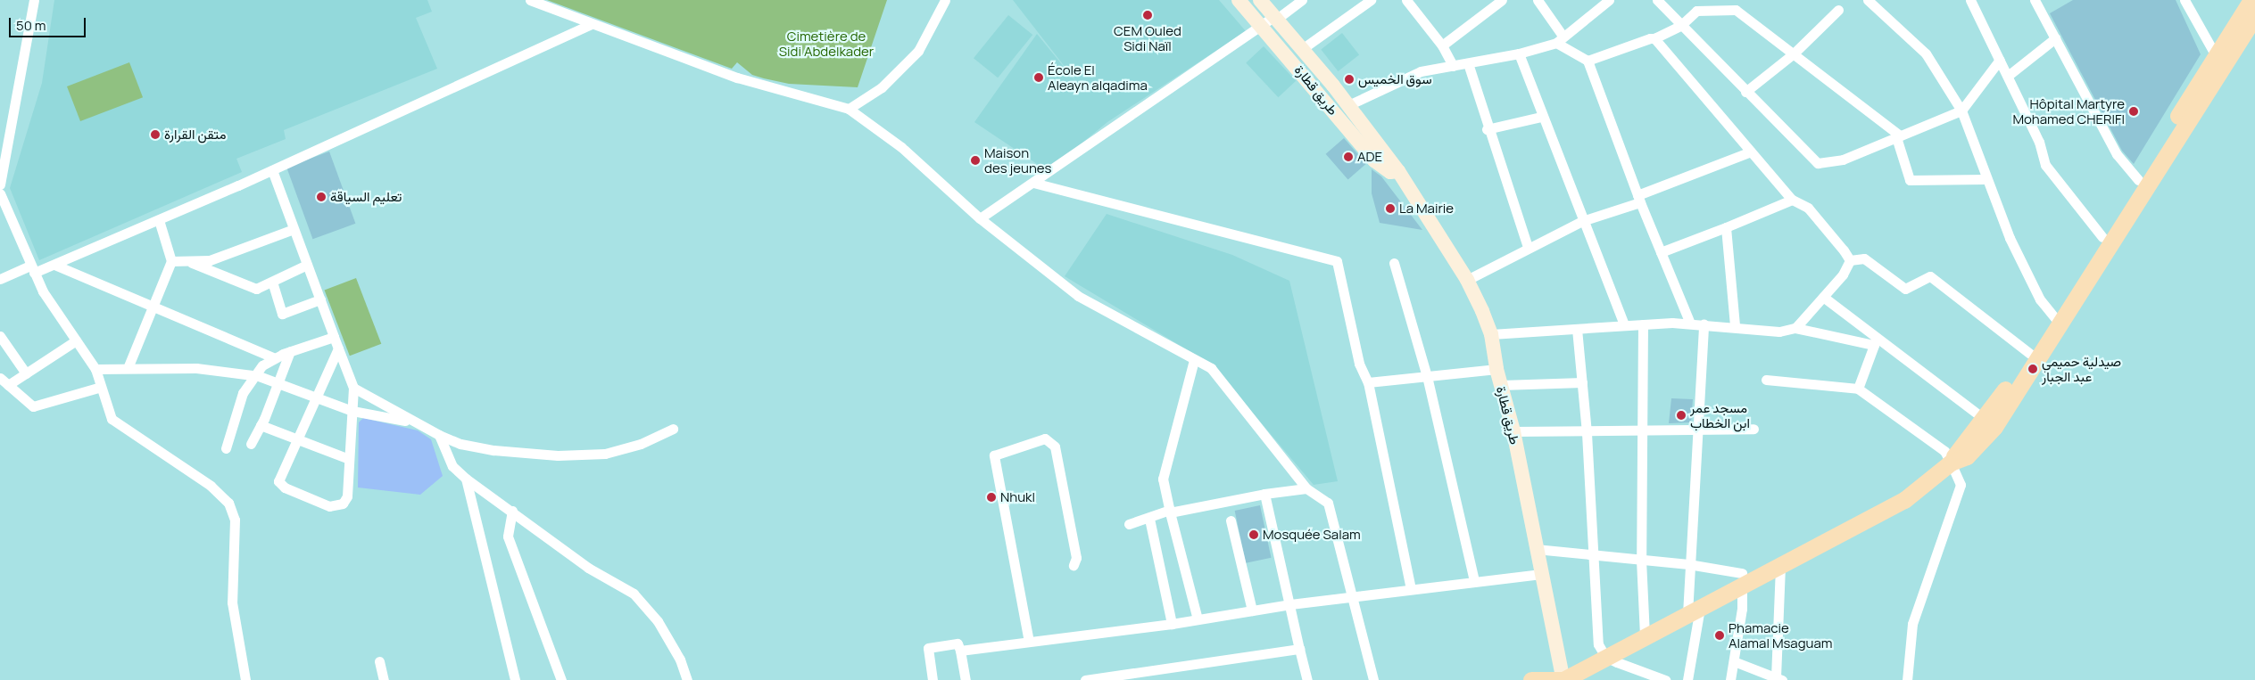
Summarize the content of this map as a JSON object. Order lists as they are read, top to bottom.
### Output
{
  "streets": {
    "main road": ["طريق قطارة"]
  },
  "parks": ["Cimetière de Sidi Abdelkader"],
  "places": [
    "CEM Ouled Sidi Naïl",
    "École El Aleayn alqadima",
    "سوق الخميس",
    "Hôpital Martyre Mohamed CHERIFI",
    "متقن القرارة",
    "ADE",
    "Maison des jeunes",
    "تعليم السياقة",
    "La Mairie",
    "صيدلية حميمي عبد الجبار",
    "مسجد عمر ابن الخطاب",
    "Nhukl",
    "Mosquée Salam",
    "Phamacie Alamal Msaguam"
  ],
  "scale_bar": "50 m"
}
